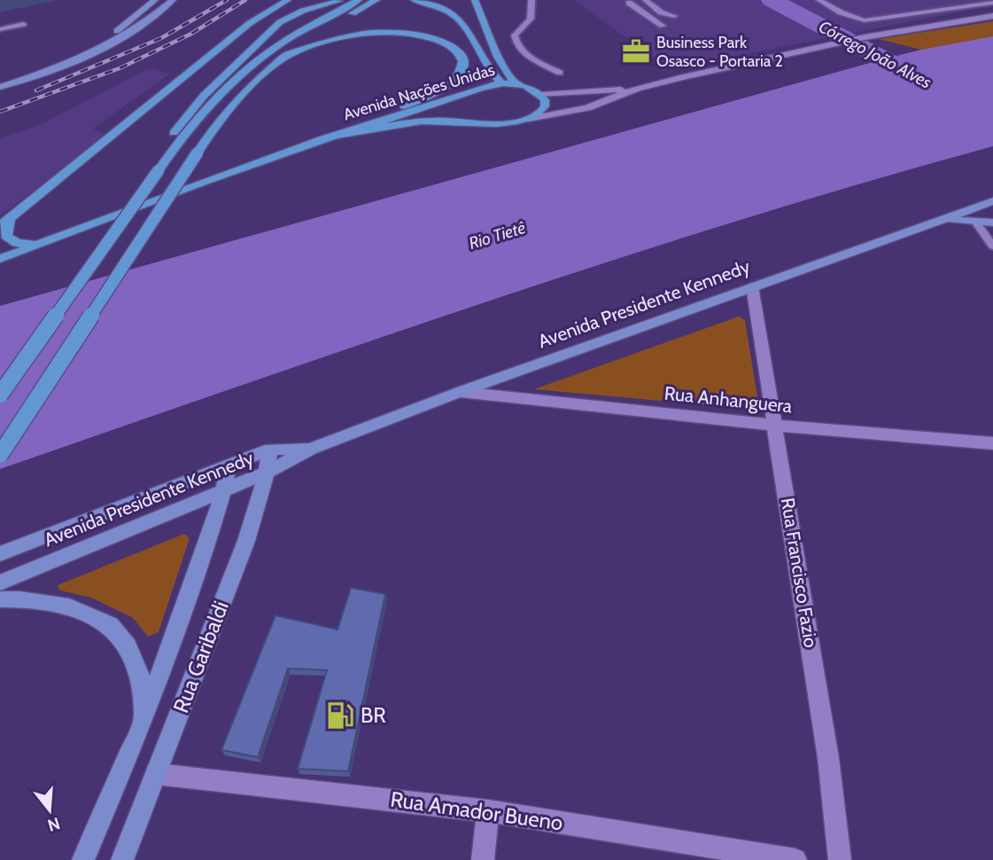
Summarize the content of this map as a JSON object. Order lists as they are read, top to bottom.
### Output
{
  "streets": {
    "main road": ["Avenida Nações Unidas", "Avenida Presidente Kennedy", "Rua Garibaldi"],
    "street": ["Rua Anhanguera", "Rua Francisco Fazio", "Rua Amador Bueno"]
  },
  "crossings": [
    ["Avenida Presidente Kennedy", "Rua Anhanguera"],
    ["Avenida Presidente Kennedy", "Rua Francisco Fazio"],
    ["Avenida Presidente Kennedy", "Rua Garibaldi"],
    ["Rua Anhanguera", "Rua Francisco Fazio"],
    ["Rua Garibaldi", "Rua Amador Bueno"]
  ],
  "water": ["Córrego João Alves", "Rio Tietê"],
  "places": {
    "office": ["Business Park Osasco - Portaria 2"],
    "fuel station": ["BR"]
  },
  "north": "bottom"
}
